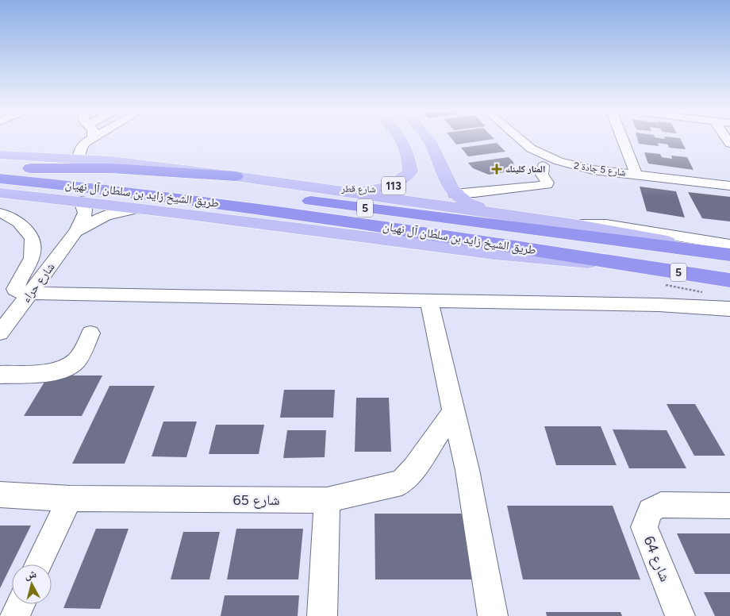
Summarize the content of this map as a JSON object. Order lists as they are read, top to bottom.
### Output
{
  "streets": {
    "highway": ["طريق الشيخ زايد بن سلطان آل نهيان", "5"],
    "main road": ["113", "شارع قطر"],
    "street": [
      "شارع 5 جادة 2",
      "شارع حراء",
      "شارع 65",
      "شارع 64"
    ]
  },
  "crossings": [
    ["113", "شارع قطر"]
  ],
  "places": {
    "health": ["المنار كلينك"]
  },
  "north": "top"
}
